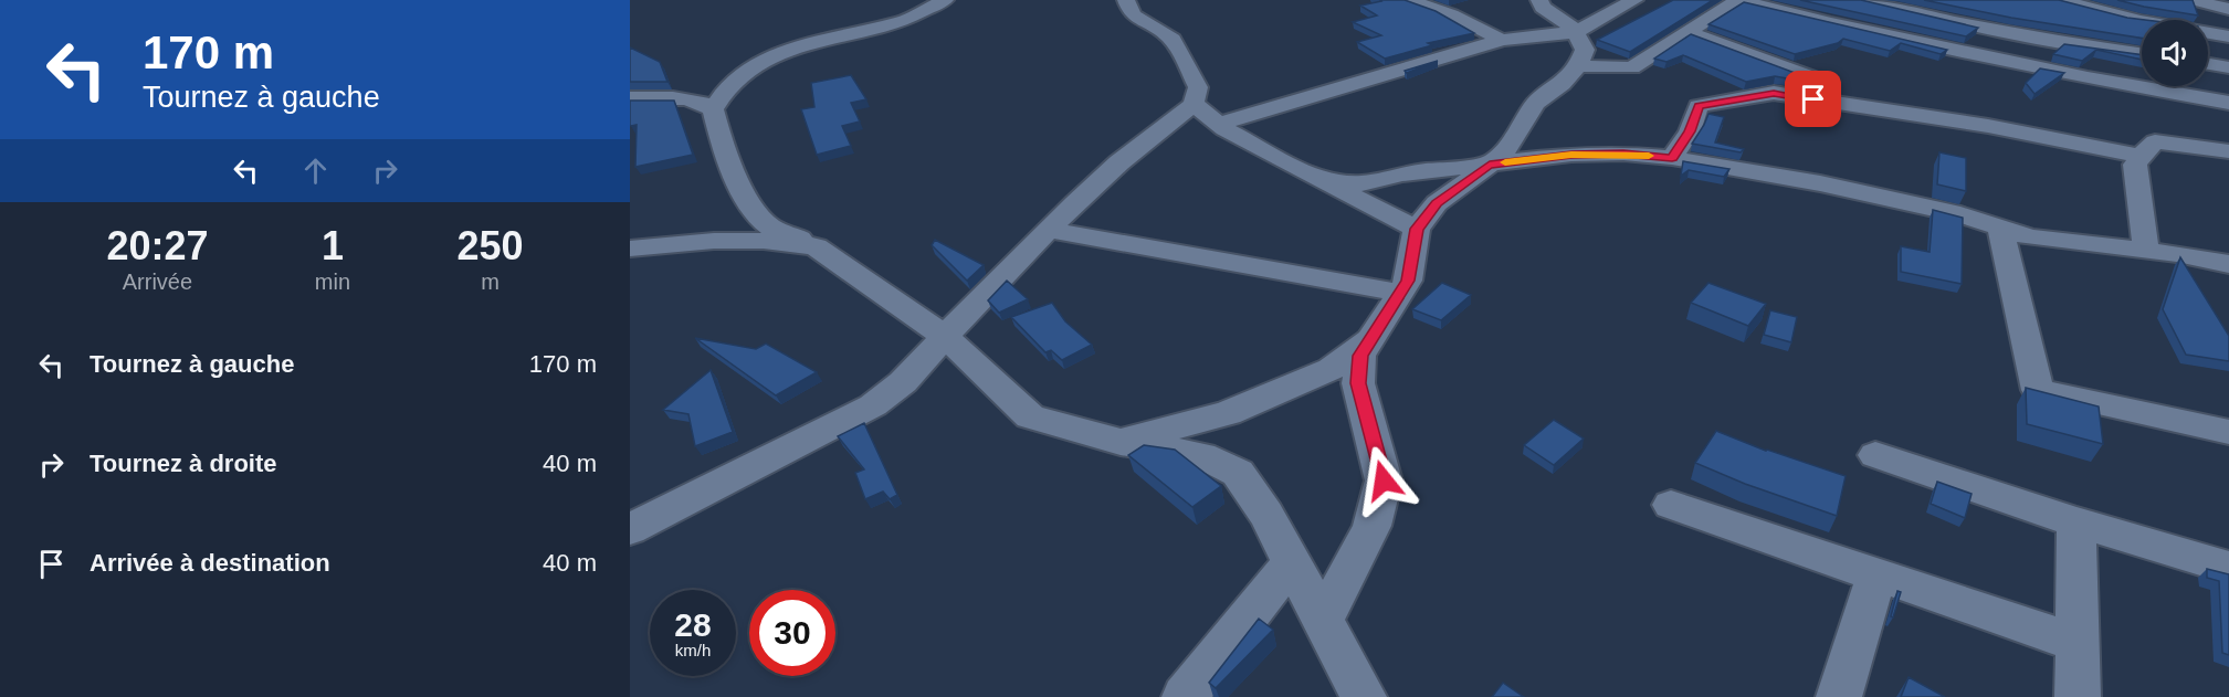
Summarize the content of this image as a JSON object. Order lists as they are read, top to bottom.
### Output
{
  "page": {
    "turn": ["170 m", "Tournez à gauche"],
    "eta": [
      "20:27",
      "Arrivée",
      "1",
      "min",
      "250",
      "m"
    ],
    "list": [
      {
        "name": "Tournez à gauche",
        "value": "170 m"
      },
      {
        "name": "Tournez à droite",
        "value": "40 m"
      },
      {
        "name": "Arrivée à destination",
        "value": "40 m"
      }
    ],
    "speed": "28 km/h",
    "limit": "30"
  }
}
